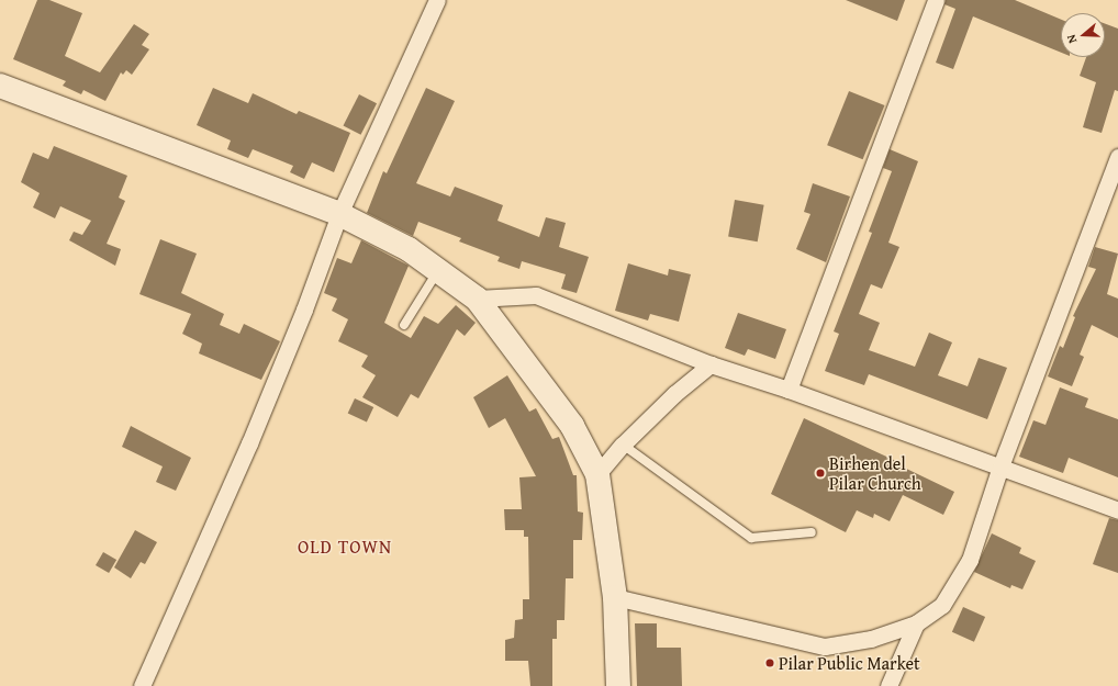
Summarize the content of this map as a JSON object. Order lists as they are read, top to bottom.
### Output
{
  "districts": ["OLD TOWN"],
  "places": ["Birhen del Pilar Church", "Pilar Public Market"],
  "north": "left"
}
